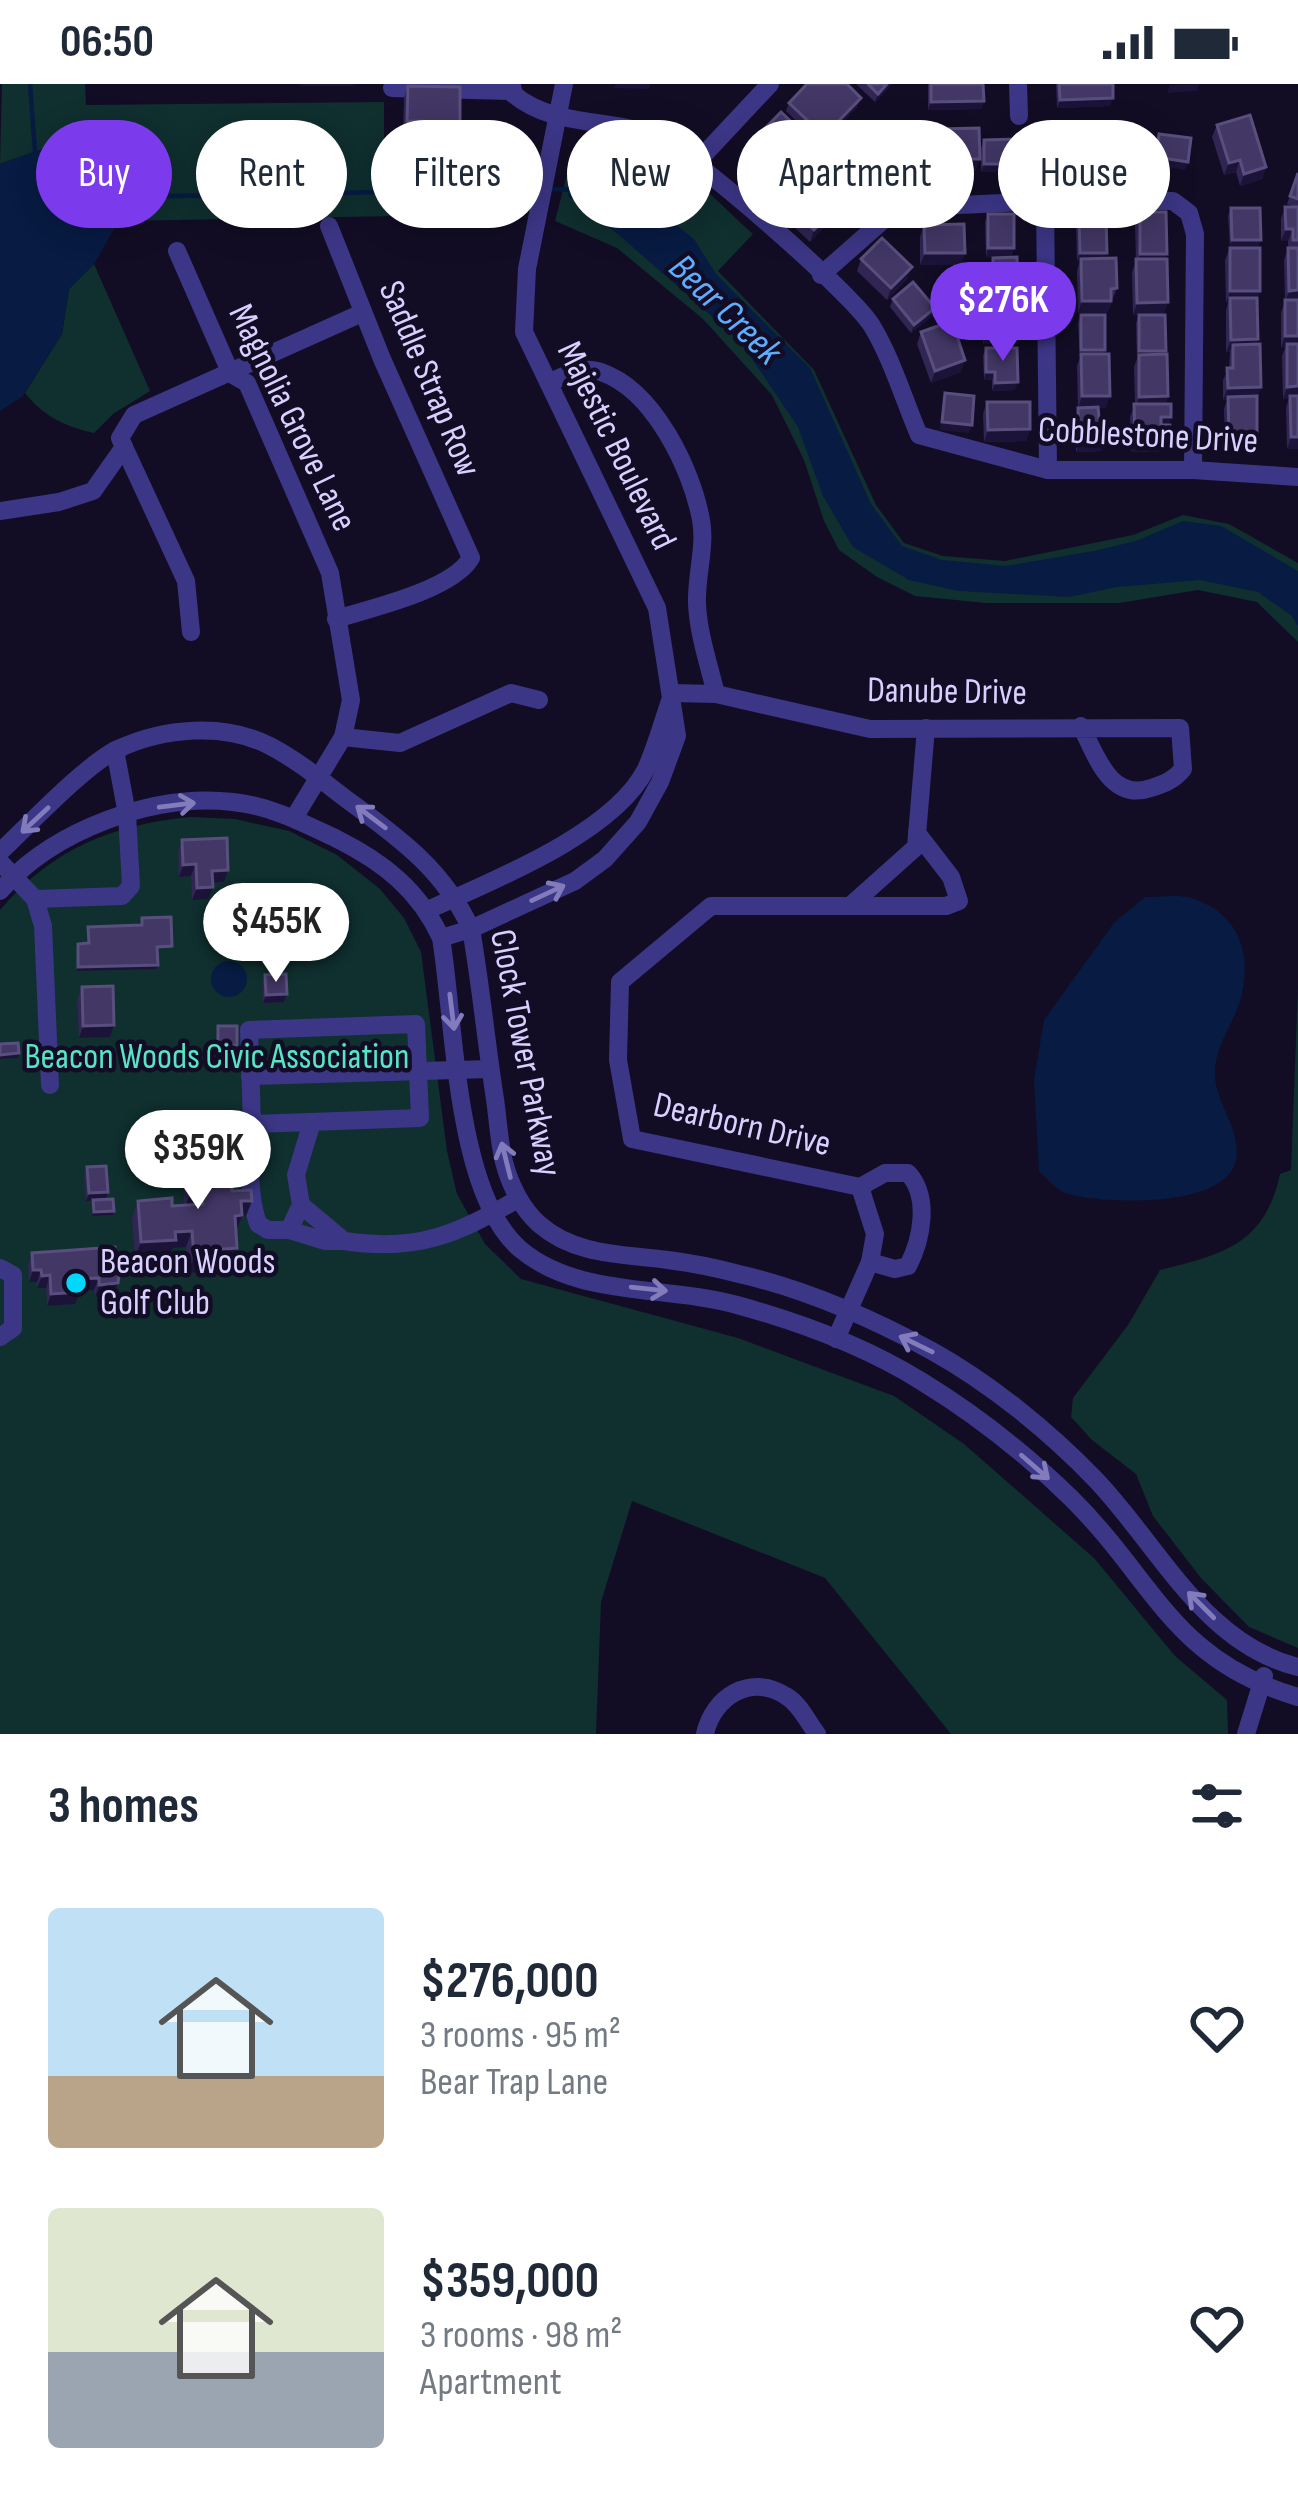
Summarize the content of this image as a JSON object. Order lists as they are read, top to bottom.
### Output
{
  "streets": {
    "street": [
      "Saddle Strap Row",
      "Magnolia Grove Lane",
      "Cobblestone Drive",
      "Majestic Boulevard",
      "Danube Drive",
      "Clock Tower Parkway",
      "Dearborn Drive"
    ]
  },
  "crossings": [
    ["Saddle Strap Row", "Magnolia Grove Lane"],
    ["Cobblestone Drive", "Majestic Boulevard"],
    ["Majestic Boulevard", "Danube Drive"],
    ["Majestic Boulevard", "Clock Tower Parkway"],
    ["Clock Tower Parkway", "Dearborn Drive"]
  ],
  "water": ["Bear Creek"],
  "parks": ["Beacon Woods Civic Association"],
  "places": ["Beacon Woods Golf Club"],
  "page": {
    "status": "06:50",
    "chip": [
      "Buy",
      "Rent",
      "Filters",
      "New",
      "Apartment",
      "House"
    ],
    "price": ["$276K", "$455K", "$359K"],
    "heading": "3 homes",
    "list": [
      {
        "name": "$276,000",
        "note": "3 rooms · 95 m² · Bear Trap Lane"
      },
      {
        "name": "$359,000",
        "note": "3 rooms · 98 m² · Apartment"
      }
    ]
  }
}
